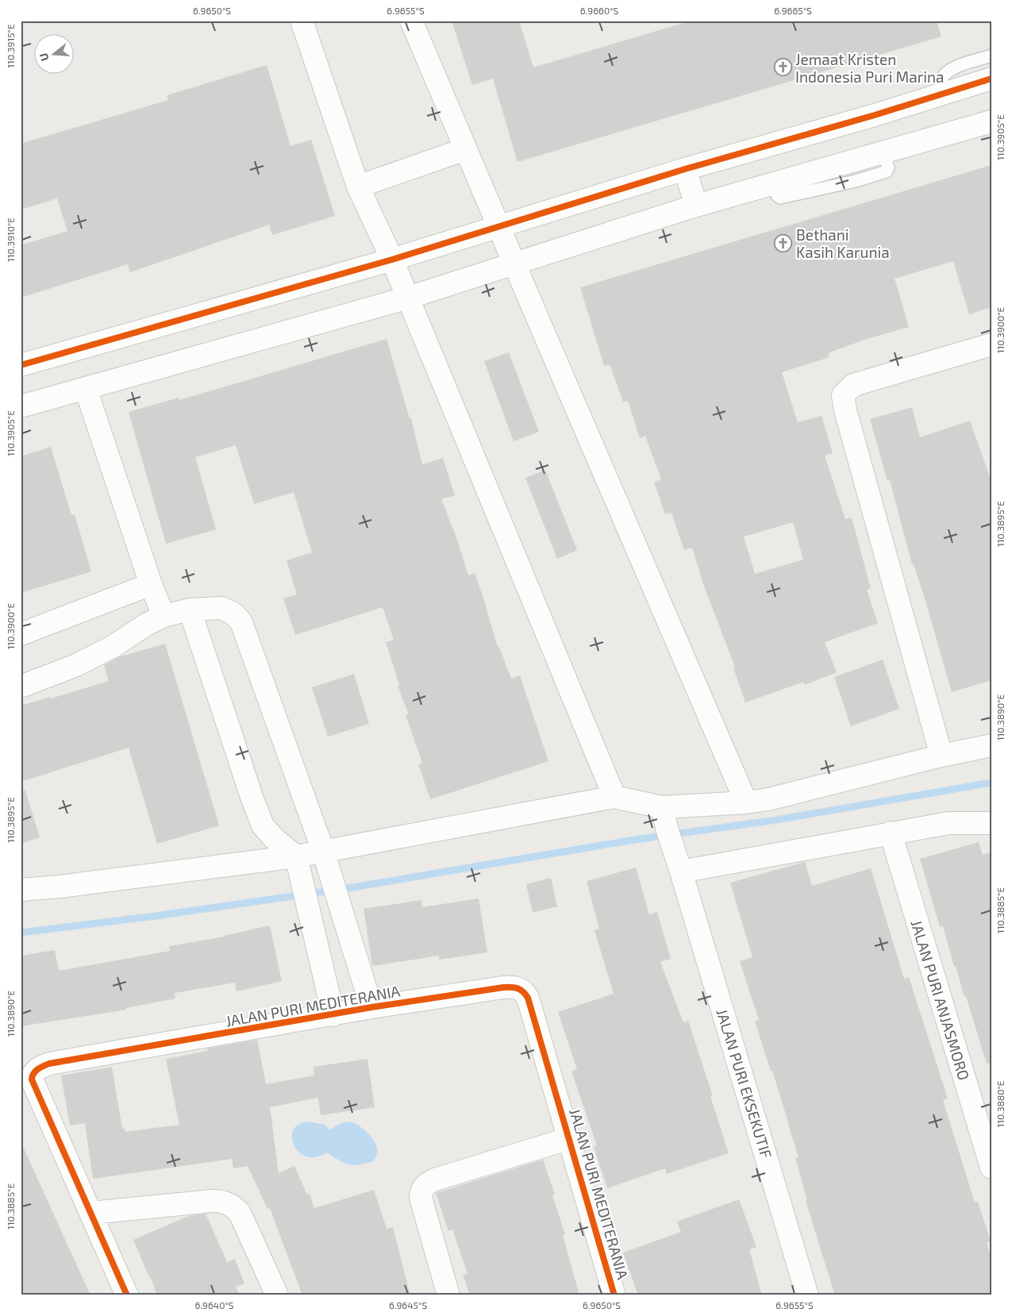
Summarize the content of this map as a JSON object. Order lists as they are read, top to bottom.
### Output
{
  "streets": {
    "street": ["JALAN PURI ANJASMORO", "JALAN PURI MEDITERANIA", "JALAN PURI EKSEKUTIF"]
  },
  "places": {
    "church": ["Jemaat Kristen Indonesia Puri Marina", "Bethani Kasih Karunia"]
  },
  "north": "left",
  "coordinates": [
    "6.9650°S",
    "6.9655°S",
    "6.9660°S",
    "6.9665°S",
    "110.3915°E",
    "110.3905°E",
    "110.3910°E",
    "110.3900°E",
    "110.3895°E",
    "110.3890°E",
    "110.3885°E",
    "110.3880°E",
    "6.9640°S",
    "6.9645°S"
  ]
}
